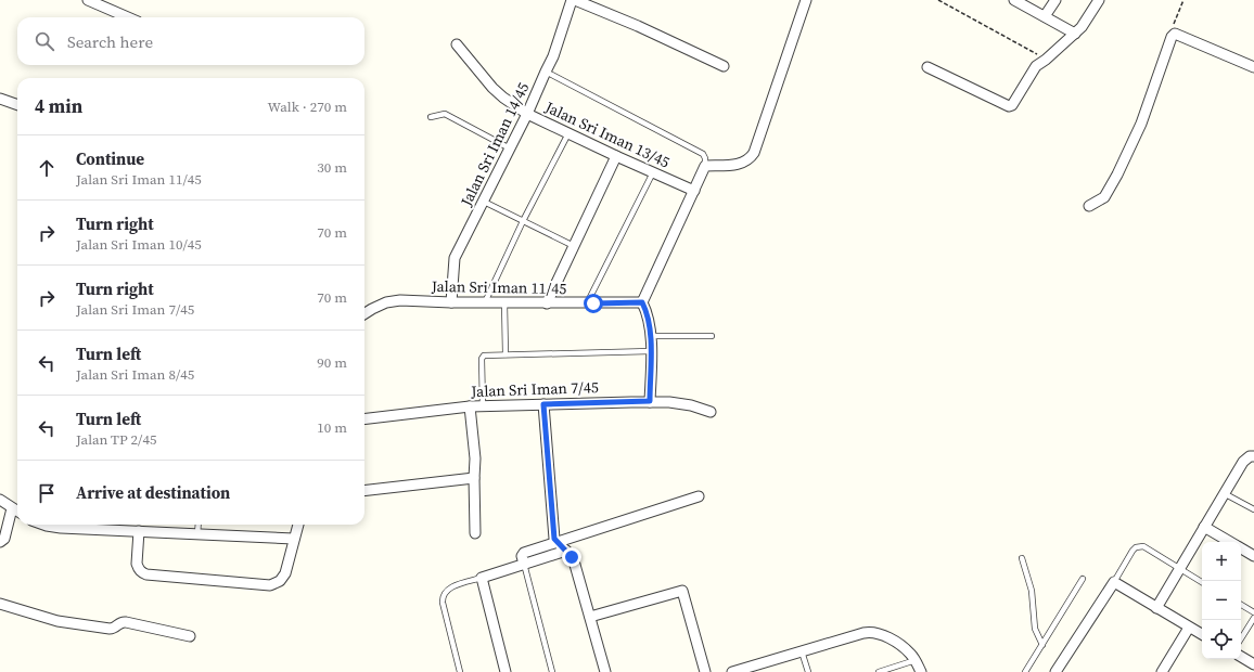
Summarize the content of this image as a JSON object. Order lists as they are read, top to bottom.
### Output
{
  "streets": {
    "street": [
      "Jalan Sri Iman 13/45",
      "Jalan Sri Iman 14/45",
      "Jalan Sri Iman 11/45",
      "Jalan Sri Iman 7/45"
    ]
  },
  "crossings": [
    ["Jalan Sri Iman 13/45", "Jalan Sri Iman 14/45"],
    ["Jalan Sri Iman 14/45", "Jalan Sri Iman 11/45"]
  ],
  "page": {
    "search": "Search here",
    "heading": ["4 min", "Walk · 270 m"],
    "list": [
      ["Continue", "Jalan Sri Iman 11/45", "30 m"],
      ["Turn right", "Jalan Sri Iman 10/45", "70 m"],
      ["Turn right", "Jalan Sri Iman 7/45", "70 m"],
      ["Turn left", "Jalan Sri Iman 8/45", "90 m"],
      ["Turn left", "Jalan TP 2/45", "10 m"],
      "Arrive at destination"
    ],
    "map_buttons": ["+", "−"]
  }
}
